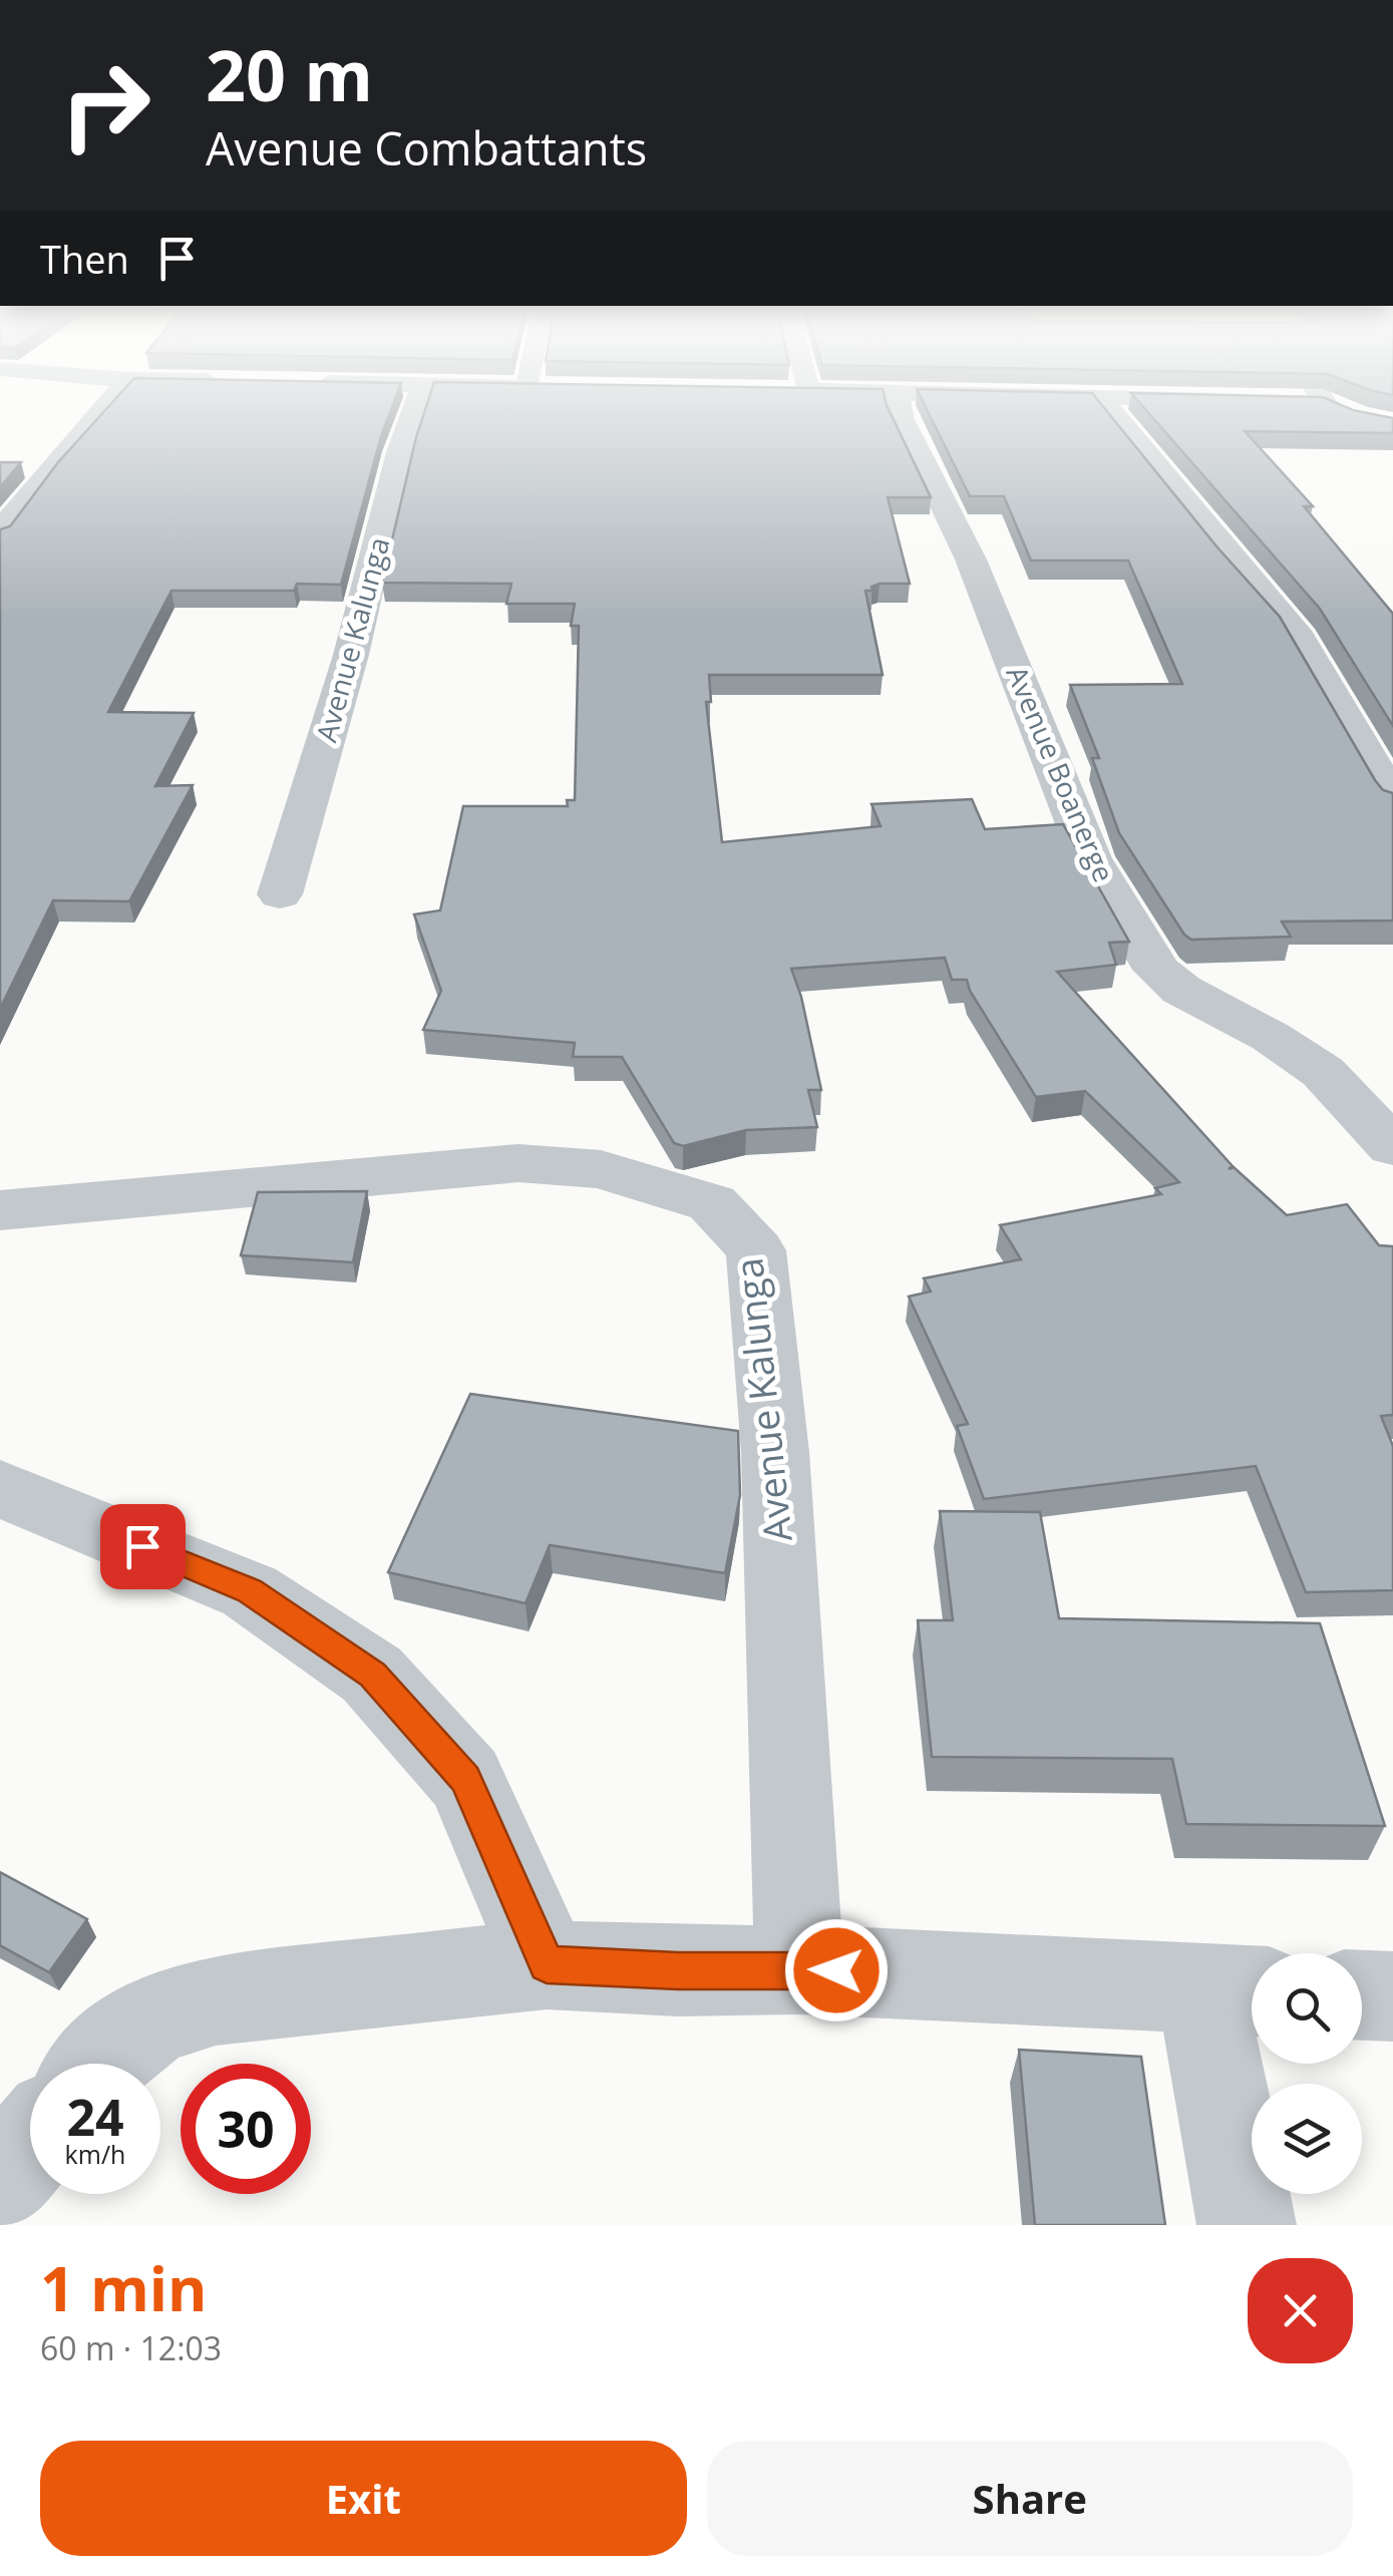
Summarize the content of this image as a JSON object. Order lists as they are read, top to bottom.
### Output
{
  "streets": {
    "street": ["Avenue Kalunga", "Avenue Boanerge"]
  },
  "page": {
    "turn": ["20 m", "Avenue Combattants"],
    "then": "Then",
    "speed": "24 km/h",
    "limit": "30",
    "heading": ["1 min", "60 m · 12:03"],
    "buttons": ["Exit", "Share"]
  }
}
